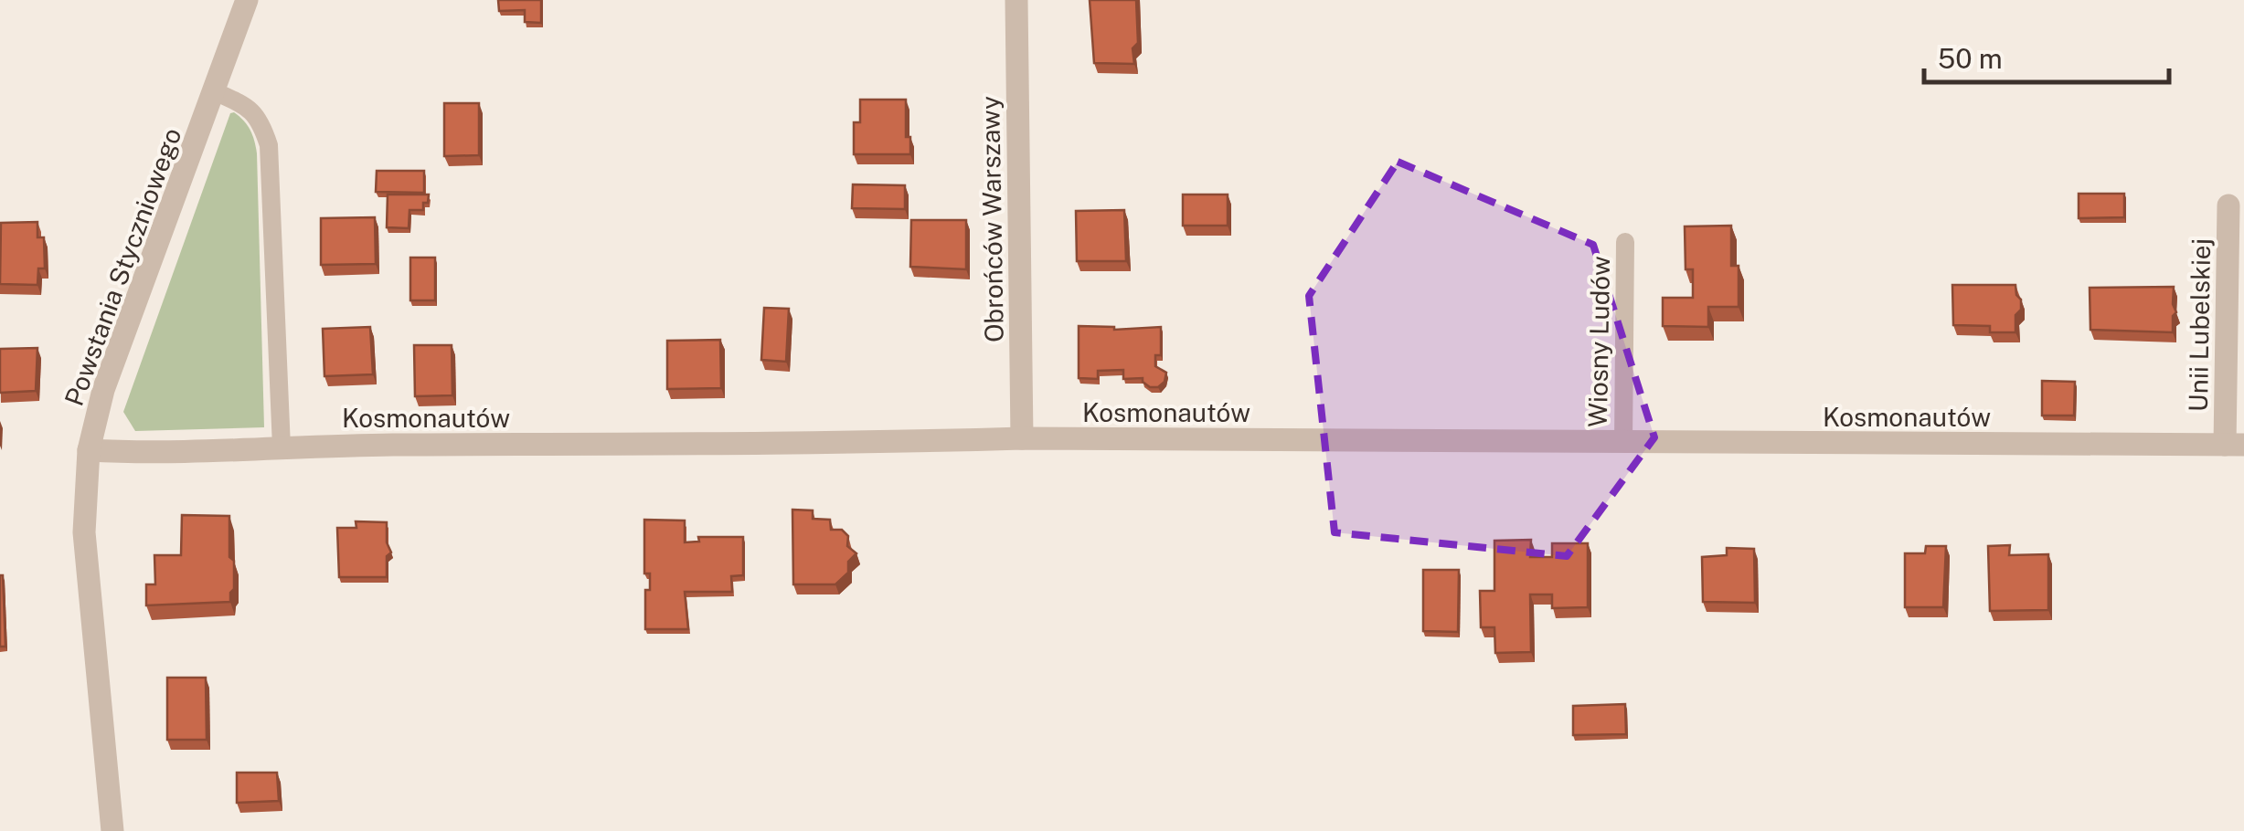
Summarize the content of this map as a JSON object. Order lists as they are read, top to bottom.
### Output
{
  "streets": {
    "street": [
      "Obrońców Warszawy",
      "Powstania Styczniowego",
      "Unii Lubelskiej",
      "Kosmonautów"
    ],
    "lane": ["Wiosny Ludów"]
  },
  "crossings": [
    ["Obrońców Warszawy", "Kosmonautów"],
    ["Powstania Styczniowego", "Kosmonautów"],
    ["Unii Lubelskiej", "Kosmonautów"],
    ["Wiosny Ludów", "Kosmonautów"]
  ],
  "scale_bar": "50 m"
}
